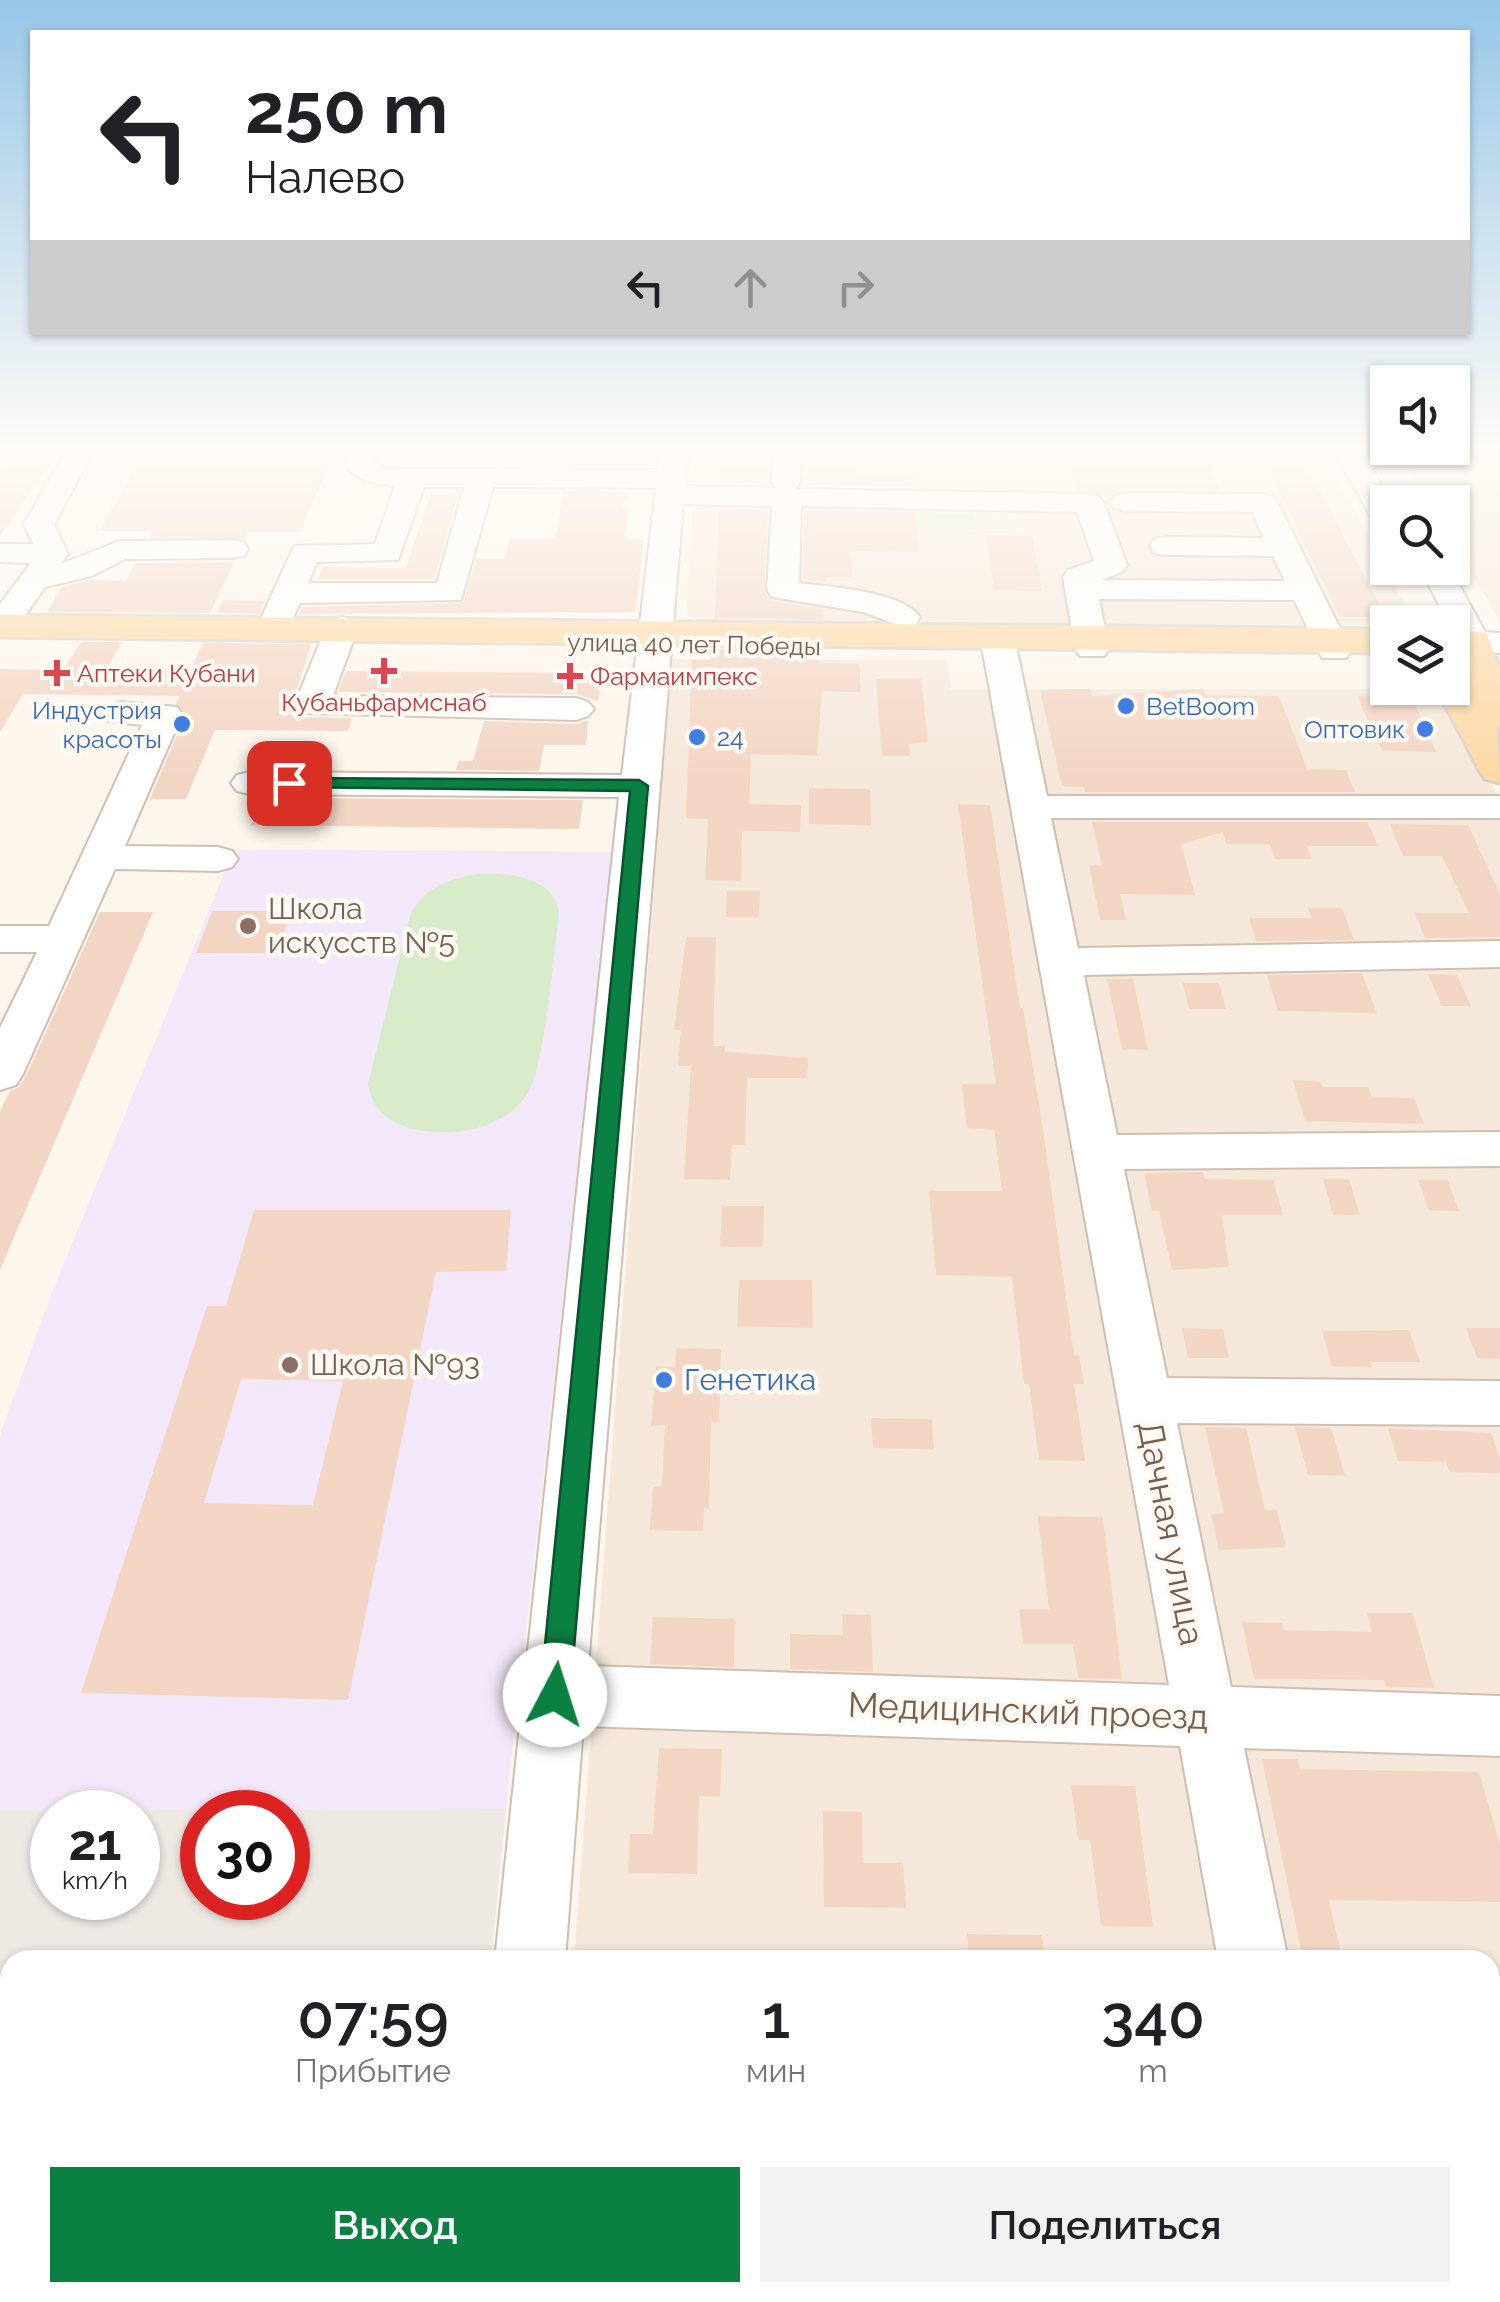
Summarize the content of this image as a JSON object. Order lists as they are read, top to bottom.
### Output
{
  "streets": {
    "main road": ["улица 40 лет Победы"],
    "street": ["Дачная улица", "Медицинский проезд"]
  },
  "crossings": [
    ["улица 40 лет Победы", "Дачная улица"],
    ["Дачная улица", "Медицинский проезд"]
  ],
  "places": {
    "health": ["Кубаньфармснаб", "Аптеки Кубани", "Фармаимпекс"],
    "other": [
      "BetBoom",
      "Индустрия красоты",
      "Оптовик",
      "24",
      "Школа искусств №5",
      "Школа №93",
      "Генетика"
    ]
  },
  "page": {
    "turn": ["250 m", "Налево"],
    "speed": "21 km/h",
    "limit": "30",
    "eta": [
      "07:59",
      "Прибытие",
      "1",
      "мин",
      "340",
      "m"
    ],
    "buttons": ["Выход", "Поделиться"]
  }
}
